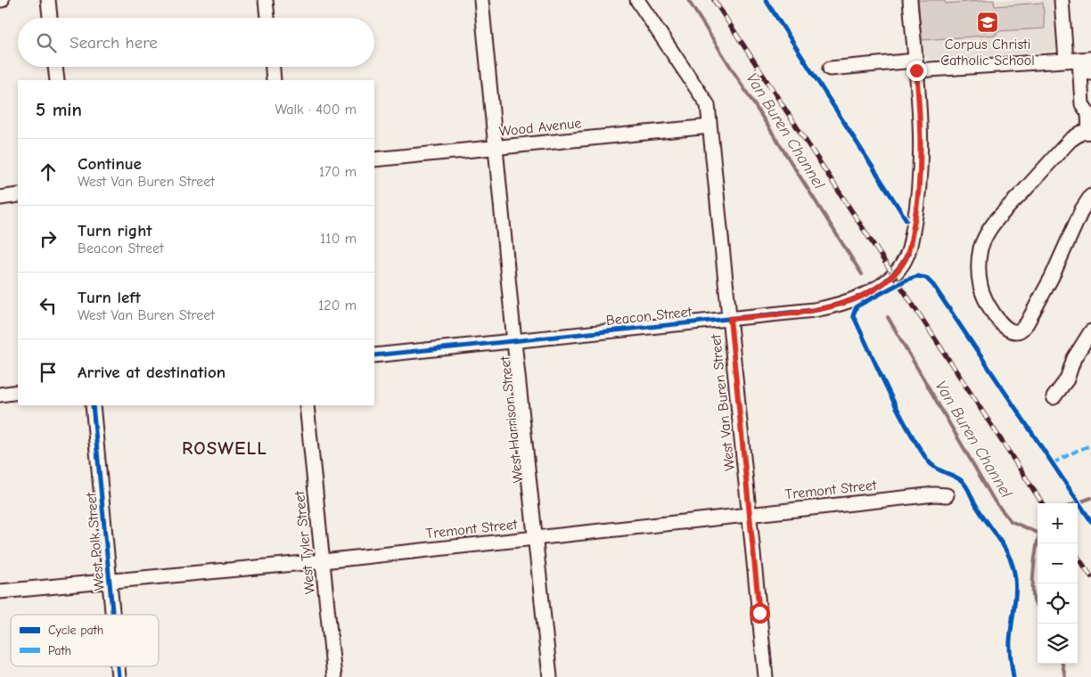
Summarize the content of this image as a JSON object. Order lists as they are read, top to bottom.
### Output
{
  "streets": {
    "street": [
      "Wood Avenue",
      "Beacon Street",
      "West Van Buren Street",
      "West Harrison Street",
      "Tremont Street",
      "West Polk Street",
      "West Tyler Street"
    ]
  },
  "crossings": [
    ["Wood Avenue", "West Van Buren Street"],
    ["Wood Avenue", "West Harrison Street"],
    ["Beacon Street", "West Van Buren Street"],
    ["Beacon Street", "West Harrison Street"],
    ["West Van Buren Street", "Tremont Street"],
    ["West Harrison Street", "Tremont Street"],
    ["Tremont Street", "West Polk Street"],
    ["Tremont Street", "West Tyler Street"]
  ],
  "districts": ["ROSWELL"],
  "water": ["Van Buren Channel"],
  "places": {
    "school or university": ["Corpus Christi Catholic School"]
  },
  "legend": ["Cycle path", "Path"],
  "page": {
    "search": "Search here",
    "heading": ["5 min", "Walk · 400 m"],
    "list": [
      ["Continue", "West Van Buren Street", "170 m"],
      ["Turn right", "Beacon Street", "110 m"],
      ["Turn left", "West Van Buren Street", "120 m"],
      "Arrive at destination"
    ],
    "map_buttons": ["+", "−"]
  }
}
